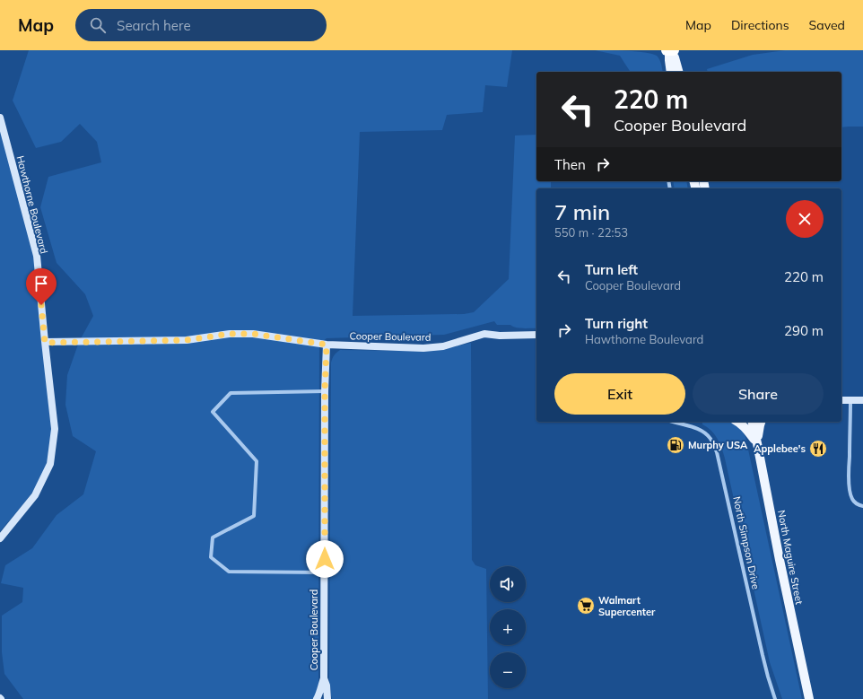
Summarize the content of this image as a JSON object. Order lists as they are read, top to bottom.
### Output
{
  "streets": {
    "main road": ["North Maguire Street"],
    "street": ["Hawthorne Boulevard", "Cooper Boulevard", "North Simpson Drive"]
  },
  "crossings": [
    ["Hawthorne Boulevard", "Cooper Boulevard"]
  ],
  "places": {
    "fuel station": ["Murphy USA"],
    "restaurant": ["Applebee's"],
    "supermarket": ["Walmart Supercenter"]
  },
  "page": {
    "header": "Map",
    "search": "Search here",
    "nav": ["Map", "Directions", "Saved"],
    "turn": ["220 m", "Cooper Boulevard"],
    "then": "Then",
    "heading": ["7 min", "550 m · 22:53"],
    "list": [
      {
        "name": "Turn left",
        "note": "Cooper Boulevard",
        "value": "220 m"
      },
      {
        "name": "Turn right",
        "note": "Hawthorne Boulevard",
        "value": "290 m"
      }
    ],
    "buttons": ["Exit", "Share"],
    "map_buttons": ["+", "−"]
  }
}
